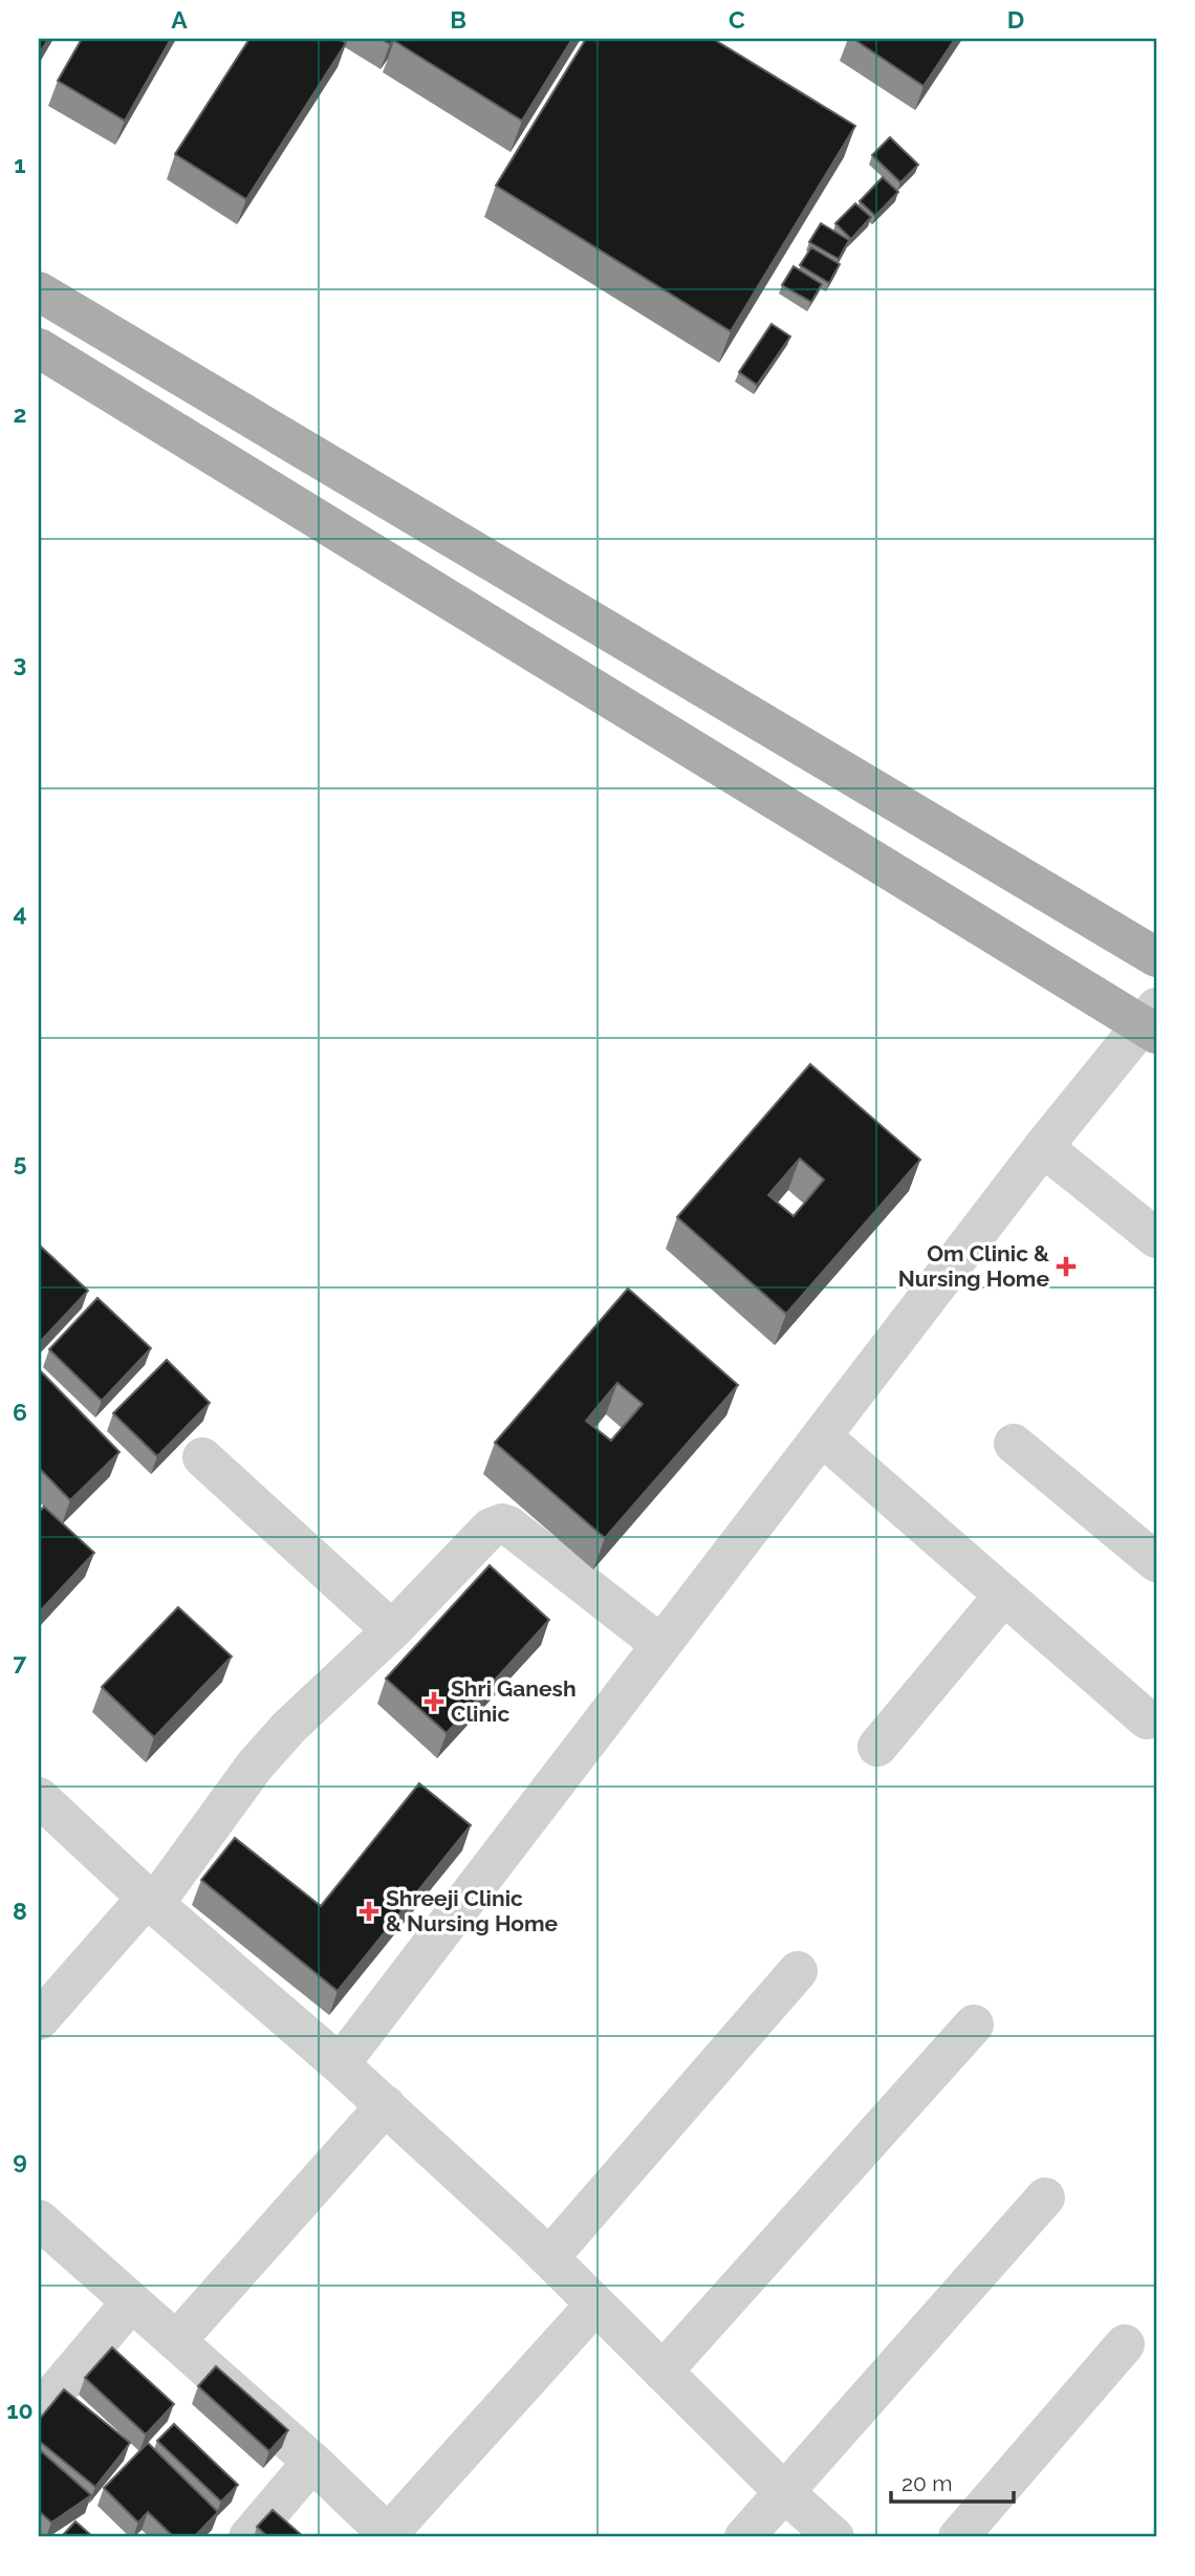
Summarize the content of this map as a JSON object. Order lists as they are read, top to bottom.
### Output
{
  "places": {
    "health": ["Om Clinic & Nursing Home", "Shri Ganesh Clinic", "Shreeji Clinic & Nursing Home"]
  },
  "scale_bar": "20 m",
  "grid": {
    "columns": [
      "A",
      "B",
      "C",
      "D"
    ],
    "rows": [
      "1",
      "2",
      "3",
      "4",
      "5",
      "6",
      "7",
      "8",
      "9",
      "10"
    ]
  }
}
